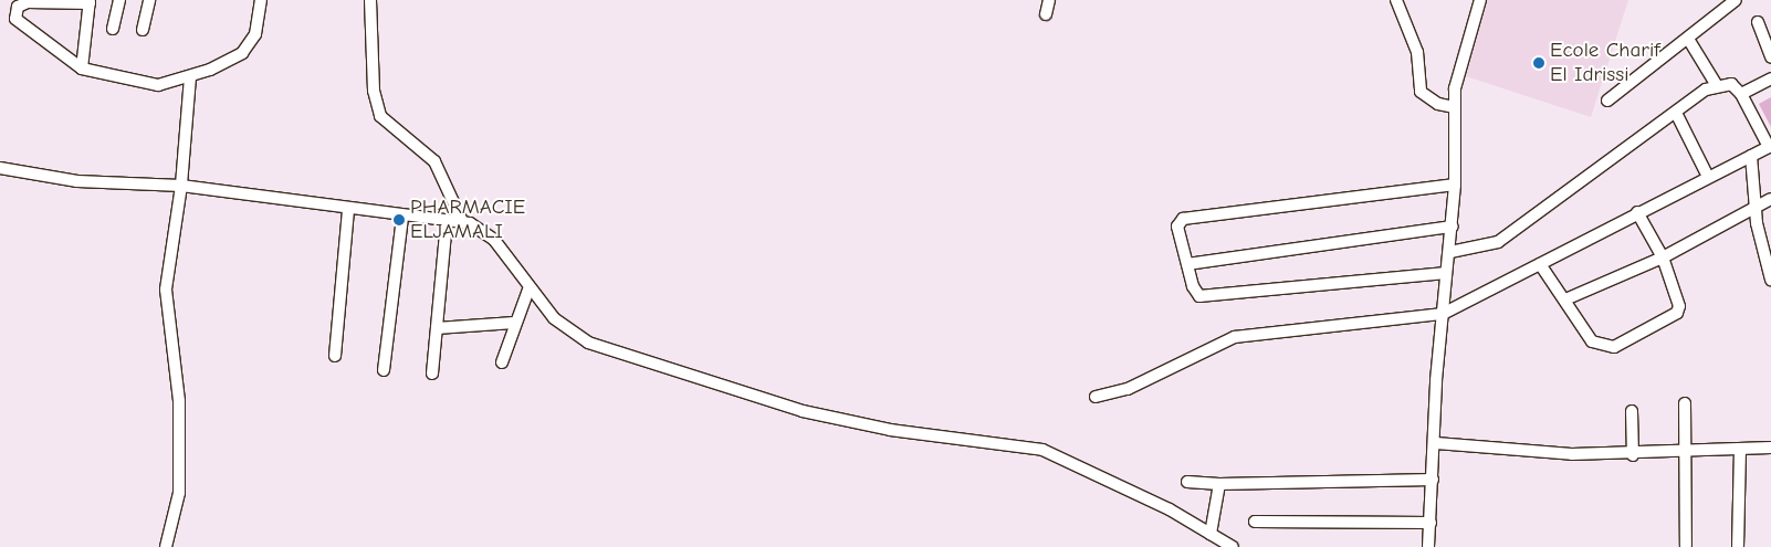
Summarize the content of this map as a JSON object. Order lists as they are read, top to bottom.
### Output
{
  "places": ["Ecole Charif El Idrissi", "PHARMACIE ELJAMALI"]
}
